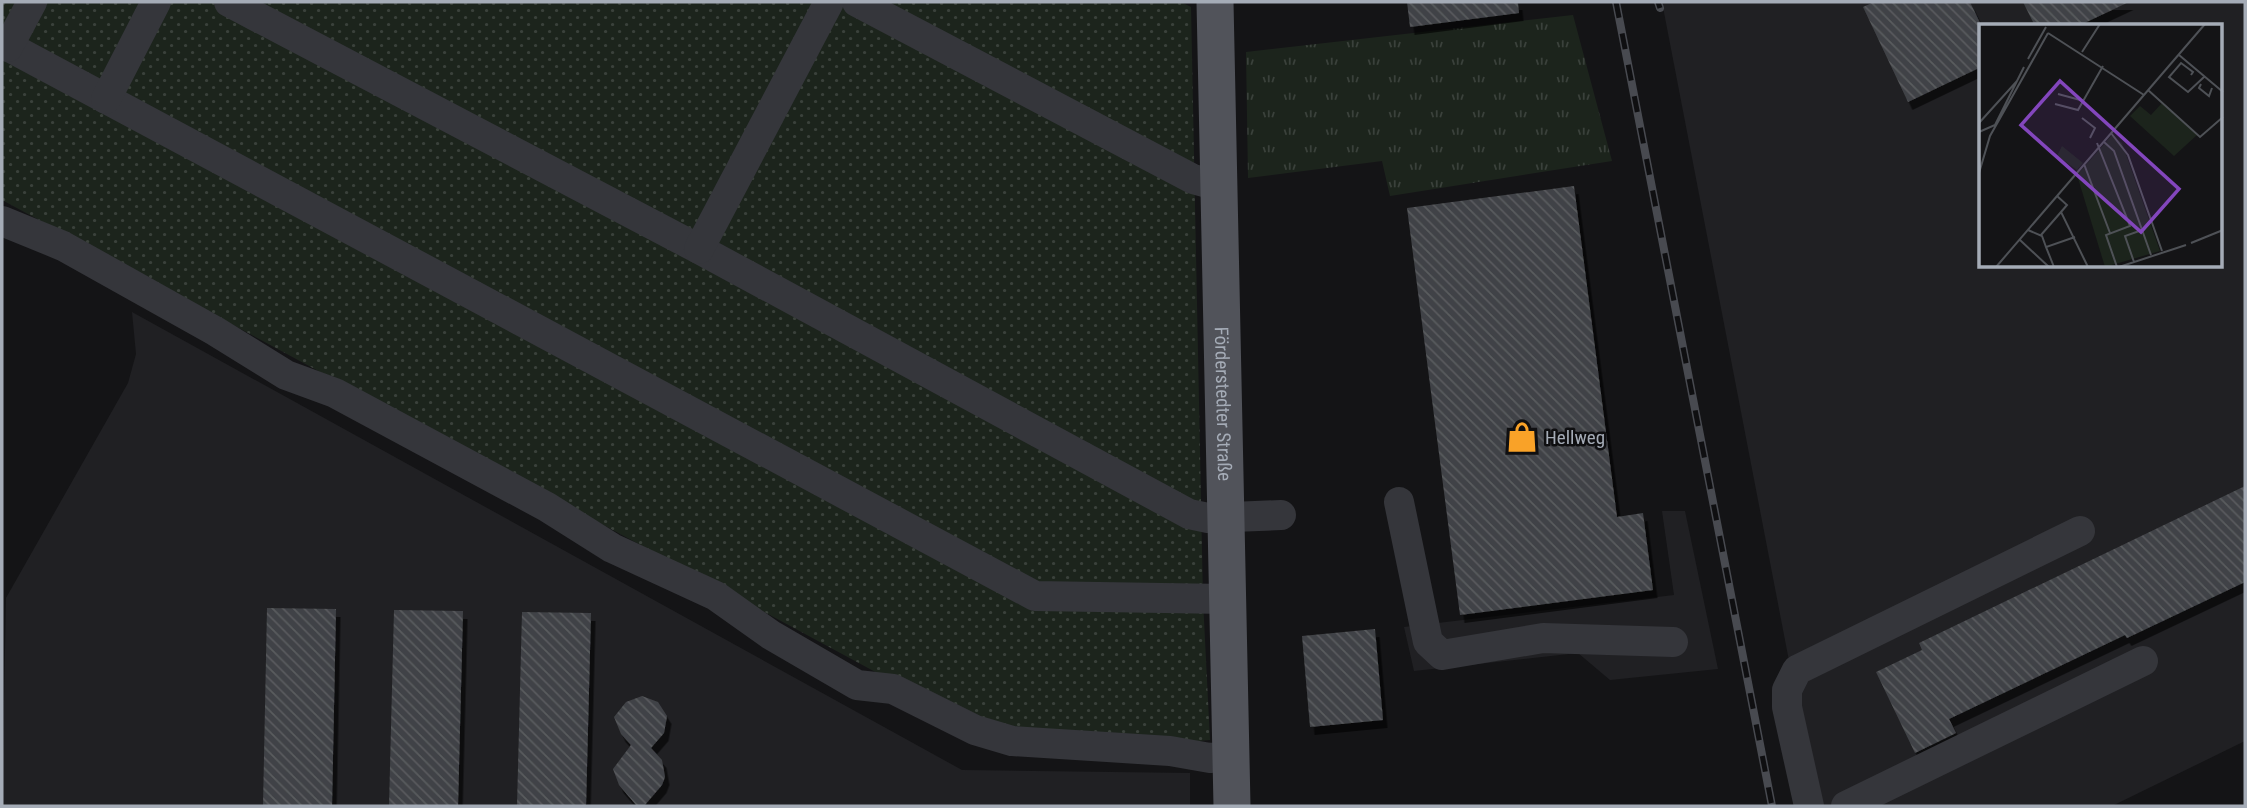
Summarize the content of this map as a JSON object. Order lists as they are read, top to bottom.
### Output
{
  "streets": {
    "main road": ["Förderstedter Straße"]
  },
  "places": {
    "shop": ["Hellweg"]
  }
}
